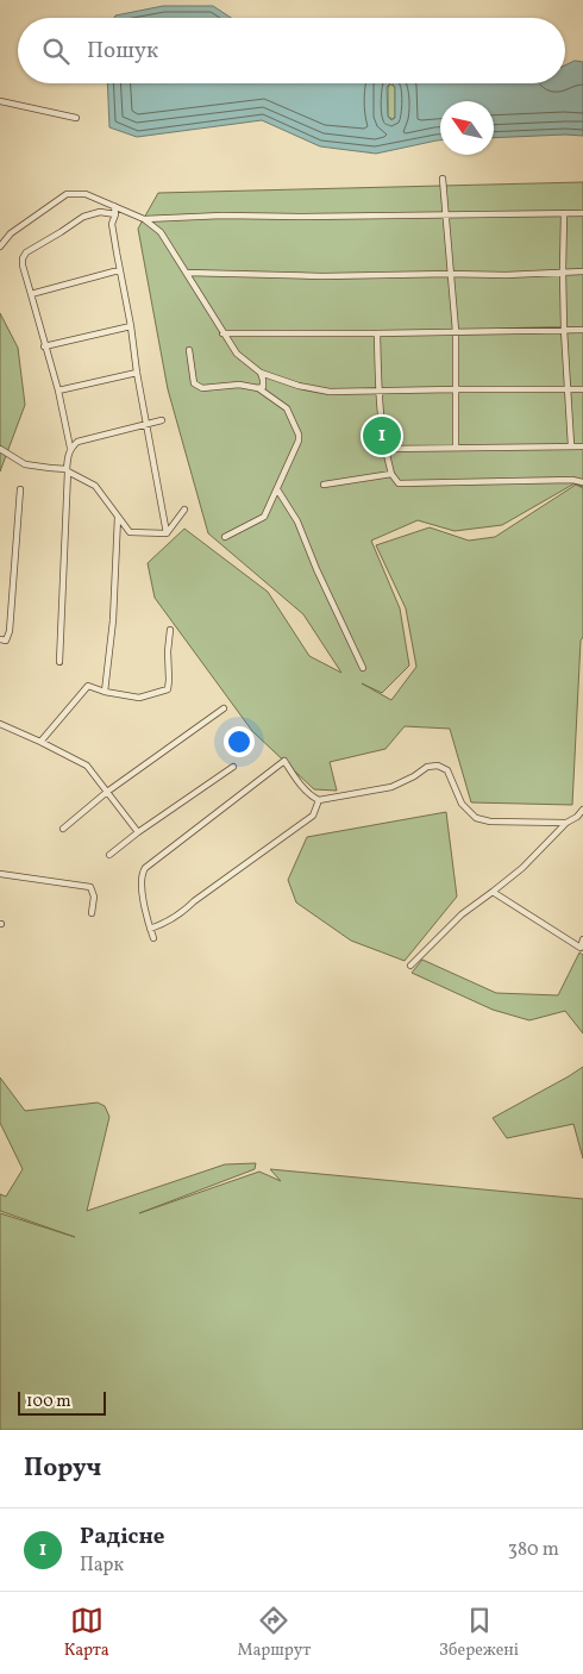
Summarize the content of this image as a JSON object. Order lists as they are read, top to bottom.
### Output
{
  "scale_bar": "100 m",
  "north": "top left",
  "page": {
    "search": "Пошук",
    "pins": "1",
    "scale": "100 m",
    "heading": "Поруч",
    "list": [
      {
        "mark": "1",
        "name": "Радісне",
        "note": "Парк",
        "value": "380 m"
      }
    ],
    "nav": ["Карта", "Маршрут", "Збережені"]
  }
}
